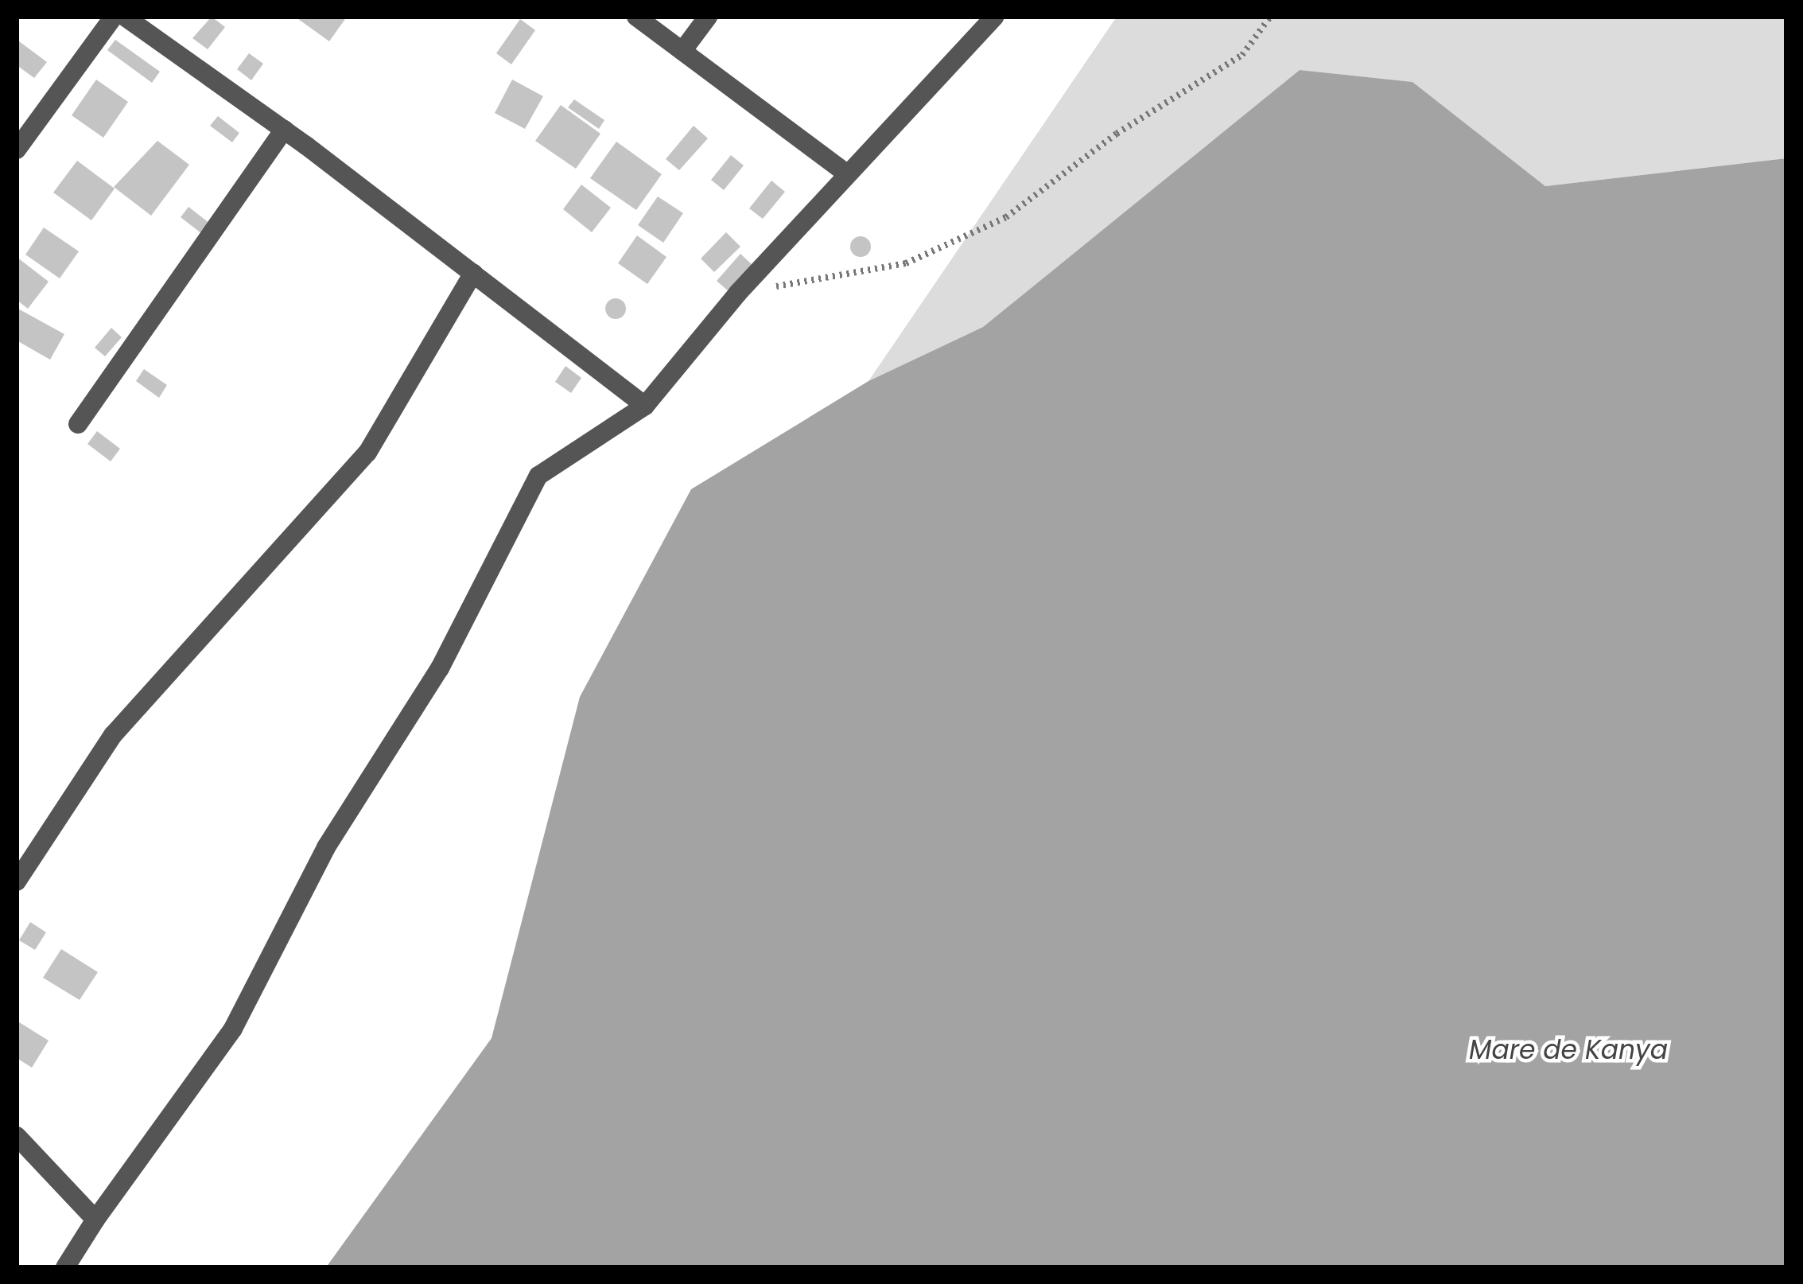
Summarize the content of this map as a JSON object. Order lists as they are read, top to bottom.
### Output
{
  "water": ["Mare de Kanya"]
}
